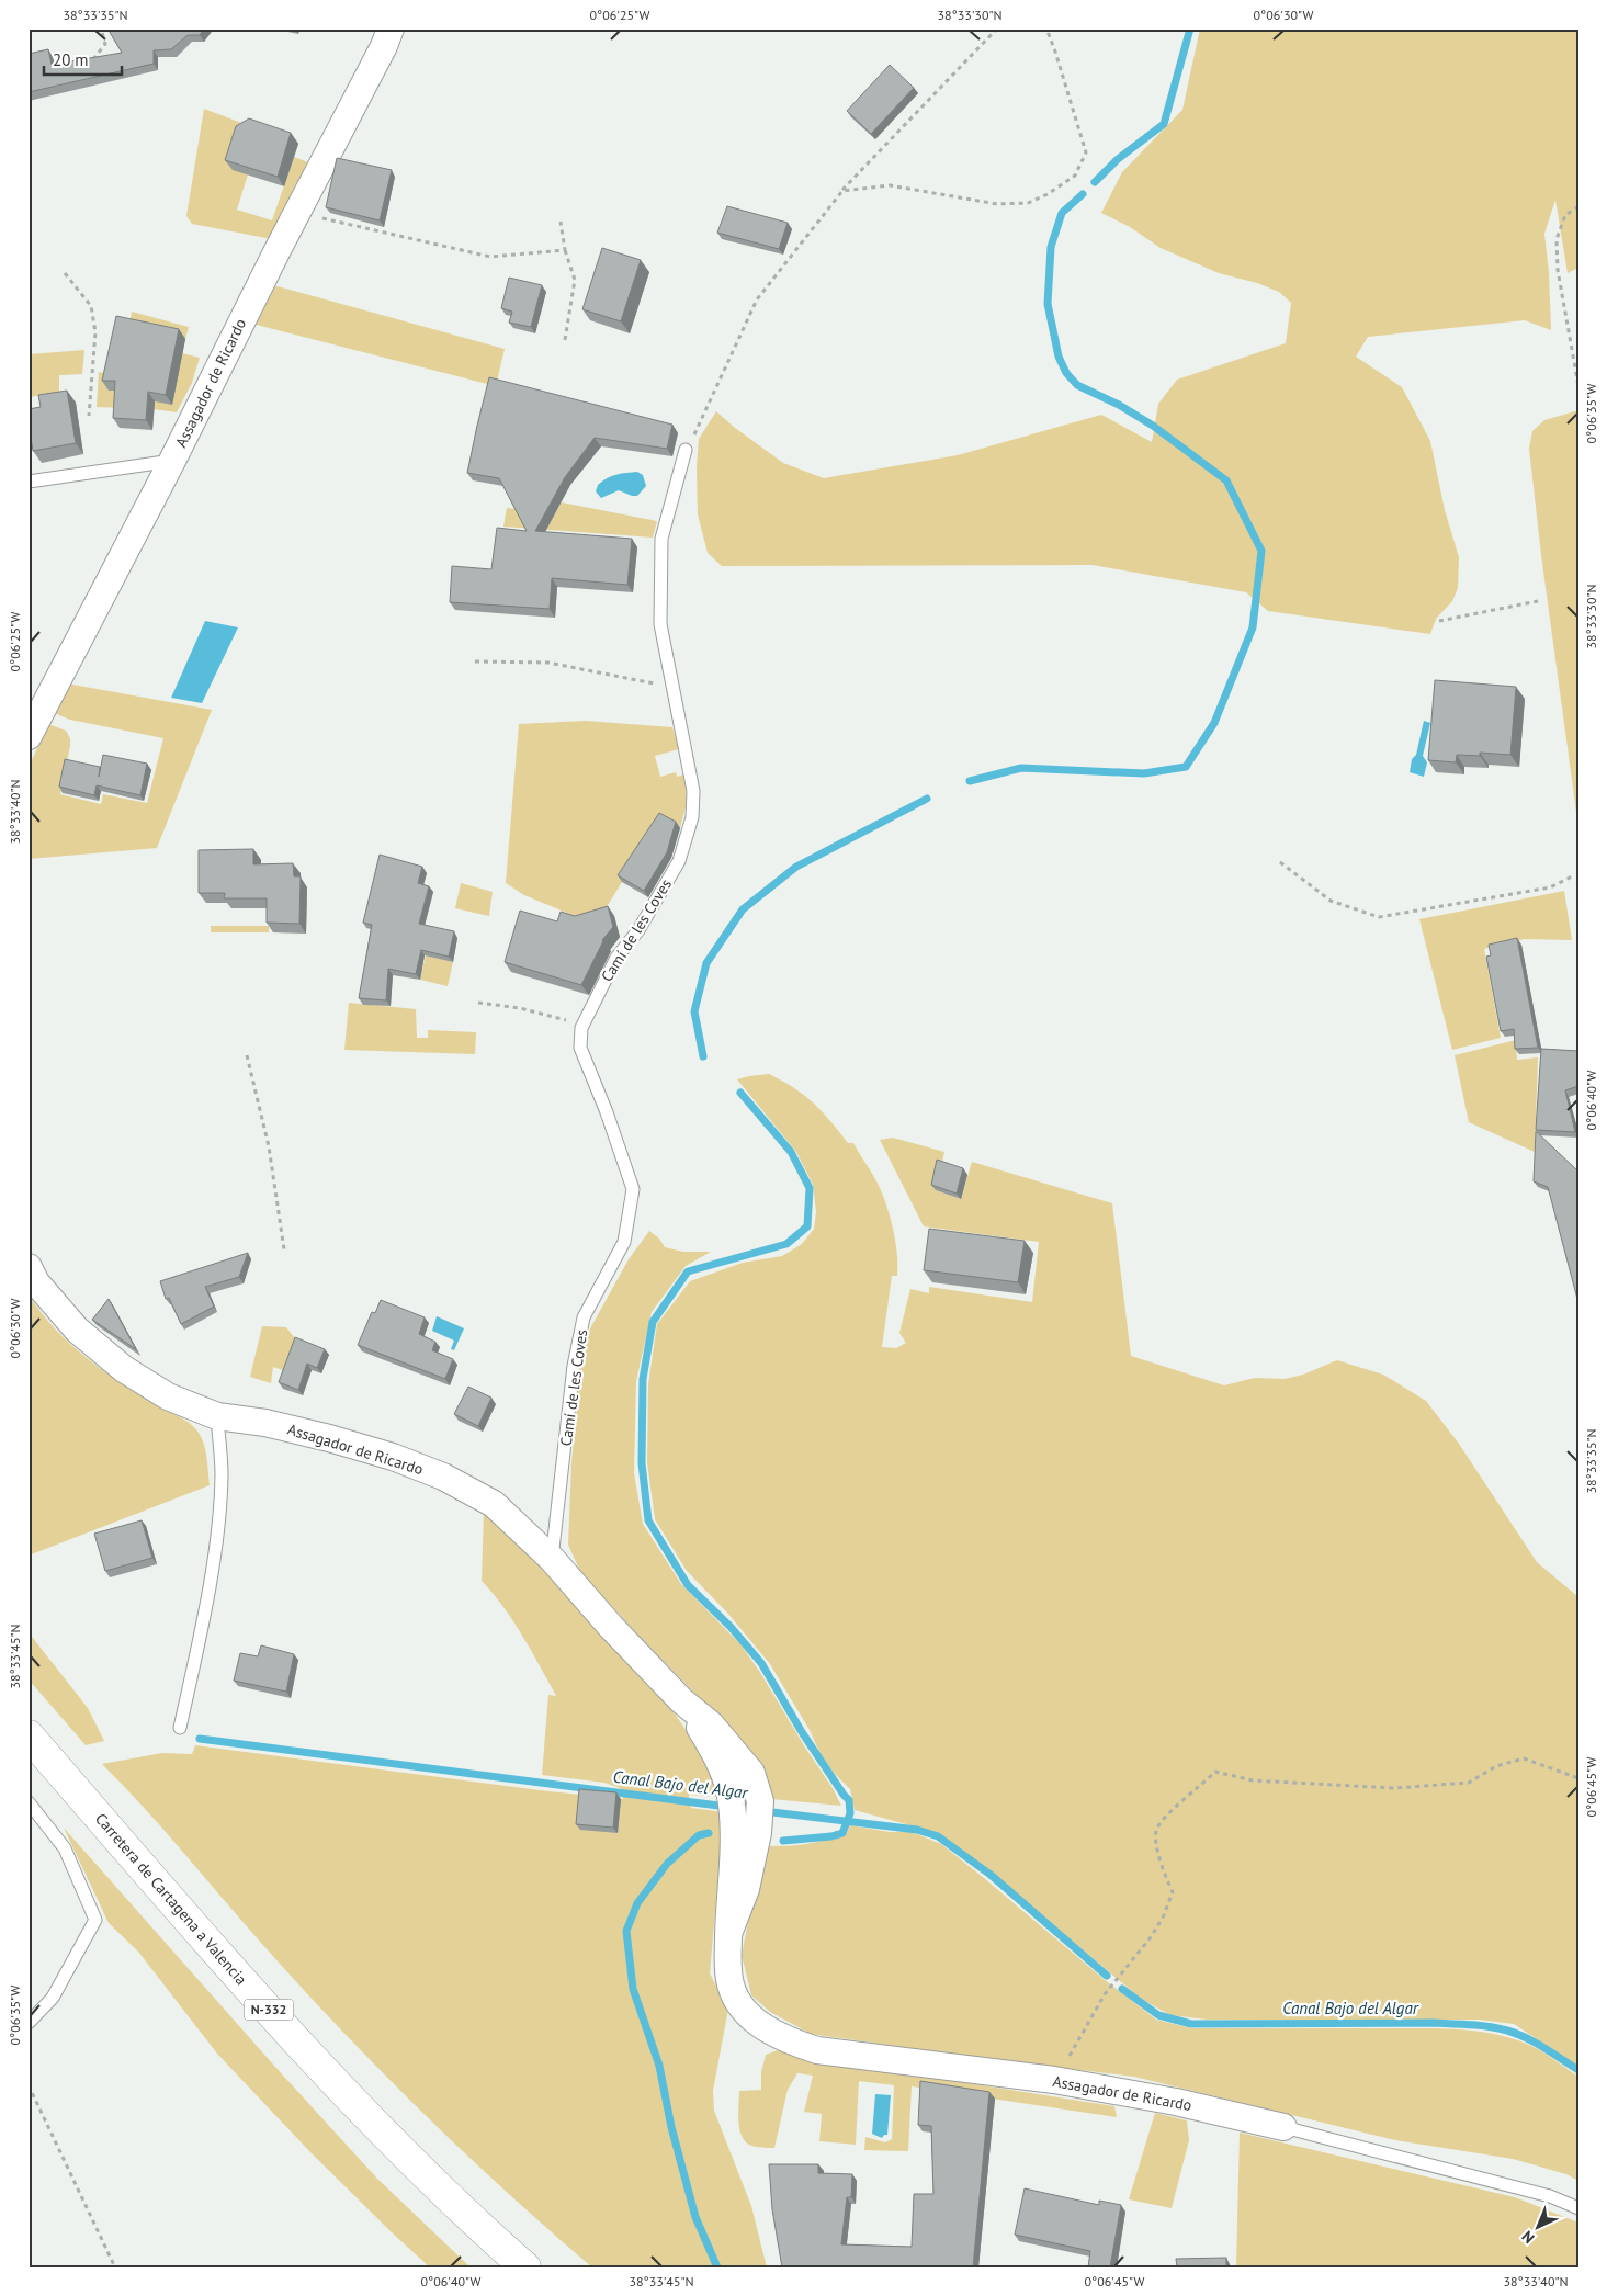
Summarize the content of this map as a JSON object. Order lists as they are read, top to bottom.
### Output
{
  "streets": {
    "highway": ["Carretera de Cartagena a Valencia", "N-332"],
    "street": ["Assagador de Ricardo"],
    "lane": ["Camí de les Coves"]
  },
  "crossings": [
    ["Assagador de Ricardo", "Camí de les Coves"]
  ],
  "water": ["Canal Bajo del Algar"],
  "scale_bar": "20 m",
  "north": "bottom left",
  "coordinates": [
    "38°33'35\"N",
    "0°06'25\"W",
    "38°33'30\"N",
    "0°06'30\"W",
    "0°06'35\"W",
    "38°33'40\"N",
    "0°06'40\"W",
    "38°33'45\"N",
    "0°06'45\"W"
  ]
}
